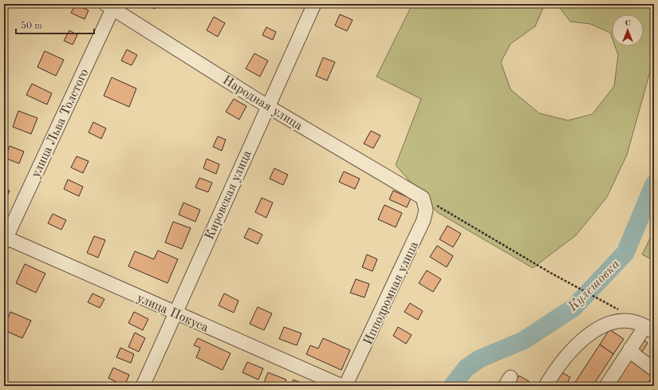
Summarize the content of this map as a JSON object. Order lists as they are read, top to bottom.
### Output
{
  "streets": {
    "street": [
      "Народная улица",
      "улица Льва Толстого",
      "Кировская улица",
      "Ипподромная улица",
      "улица Покуса"
    ]
  },
  "crossings": [
    ["Народная улица", "улица Льва Толстого"],
    ["Народная улица", "Кировская улица"],
    ["Народная улица", "Ипподромная улица"],
    ["улица Льва Толстого", "улица Покуса"],
    ["Кировская улица", "улица Покуса"]
  ],
  "water": ["Кулешовка"],
  "scale_bar": "50 m",
  "north": "top"
}
